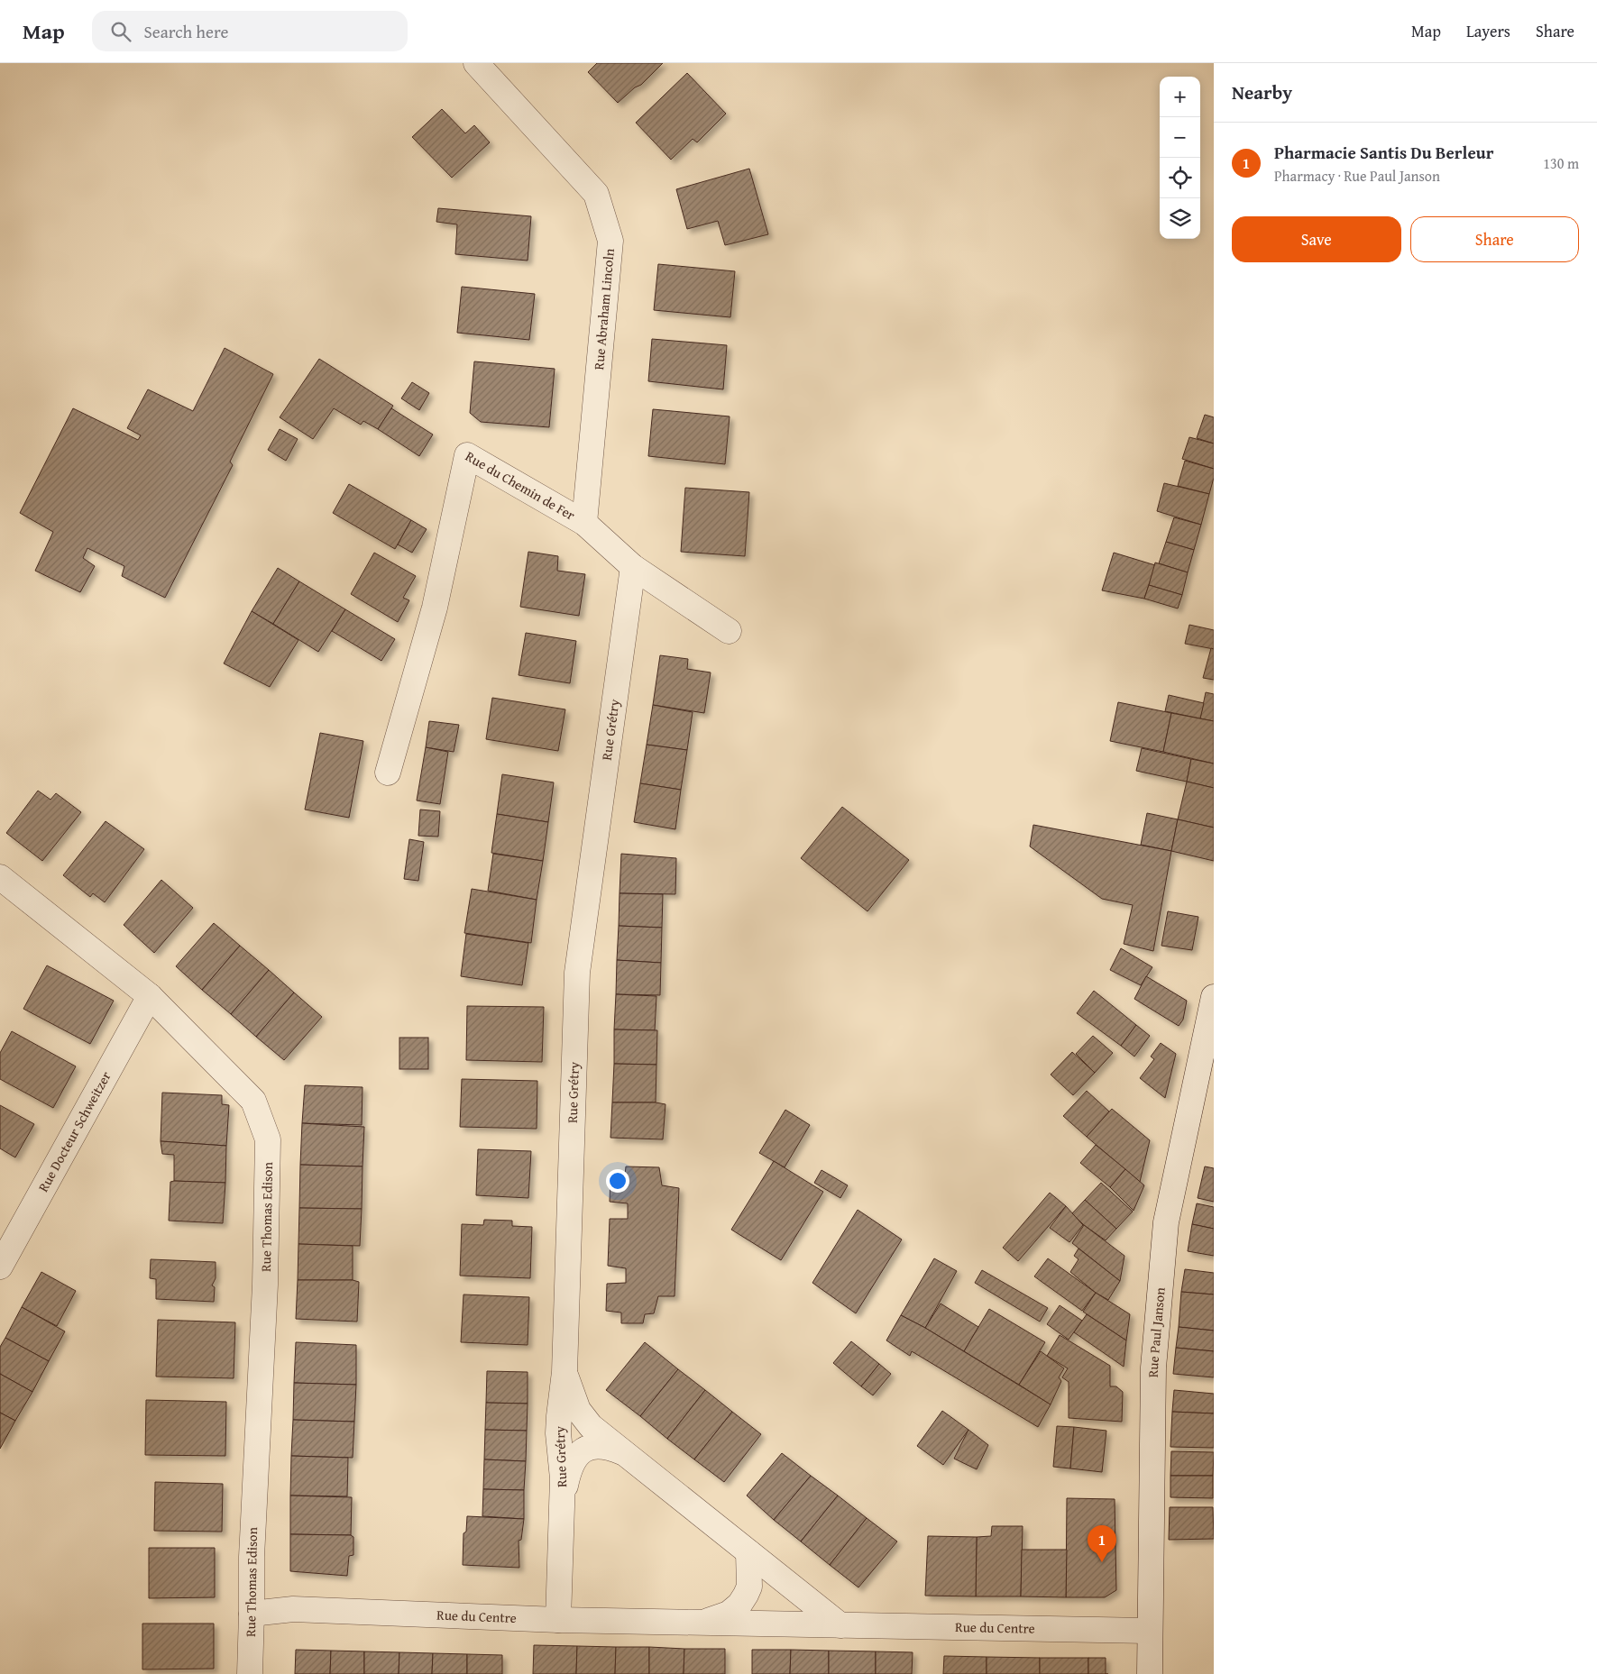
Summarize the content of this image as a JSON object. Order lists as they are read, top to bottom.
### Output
{
  "streets": {
    "street": [
      "Rue Abraham Lincoln",
      "Rue du Chemin de Fer",
      "Rue Grétry",
      "Rue Docteur Schweitzer",
      "Rue Thomas Edison",
      "Rue Paul Janson",
      "Rue du Centre"
    ]
  },
  "crossings": [
    ["Rue Abraham Lincoln", "Rue du Chemin de Fer"],
    ["Rue du Chemin de Fer", "Rue Grétry"],
    ["Rue Grétry", "Rue du Centre"],
    ["Rue Docteur Schweitzer", "Rue Thomas Edison"],
    ["Rue Thomas Edison", "Rue du Centre"],
    ["Rue Paul Janson", "Rue du Centre"]
  ],
  "page": {
    "header": "Map",
    "search": "Search here",
    "nav": ["Map", "Layers", "Share"],
    "heading": "Nearby",
    "map_buttons": ["+", "−"],
    "list": [
      {
        "mark": "1",
        "name": "Pharmacie Santis Du Berleur",
        "note": "Pharmacy · Rue Paul Janson",
        "value": "130 m"
      }
    ],
    "buttons": ["Save", "Share"],
    "pins": "1"
  }
}
